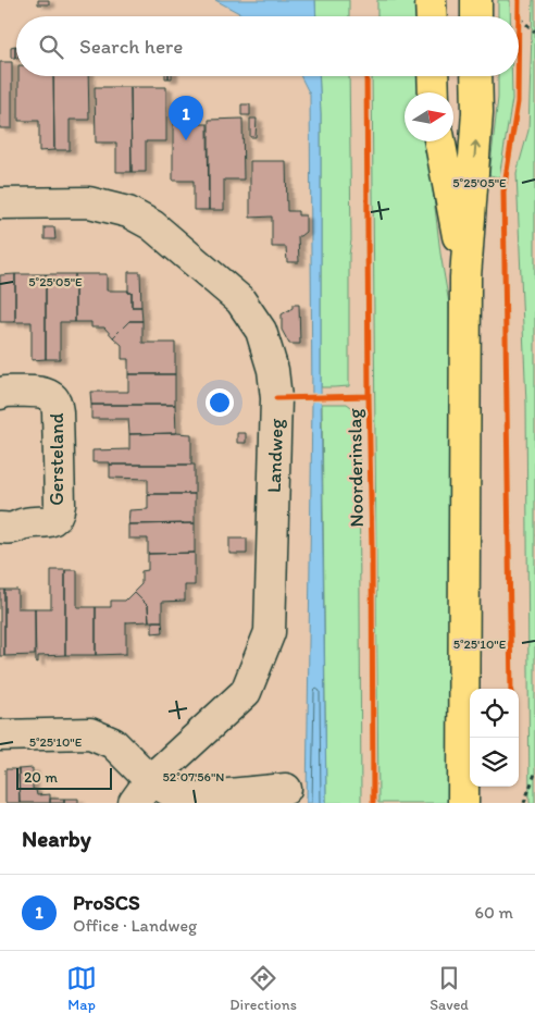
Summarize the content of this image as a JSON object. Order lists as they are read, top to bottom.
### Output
{
  "streets": {
    "street": ["Landweg", "Gersteland"],
    "cycle path": ["Noorderinslag"]
  },
  "scale_bar": "20 m",
  "north": "right",
  "page": {
    "search": "Search here",
    "pins": "1",
    "scale": "20 m",
    "heading": "Nearby",
    "list": [
      {
        "mark": "1",
        "name": "ProSCS",
        "note": "Office · Landweg",
        "value": "60 m"
      }
    ],
    "nav": ["Map", "Directions", "Saved"]
  },
  "coordinates": ["5°25'05\"E", "5°25'10\"E", "52°07'56\"N"]
}
